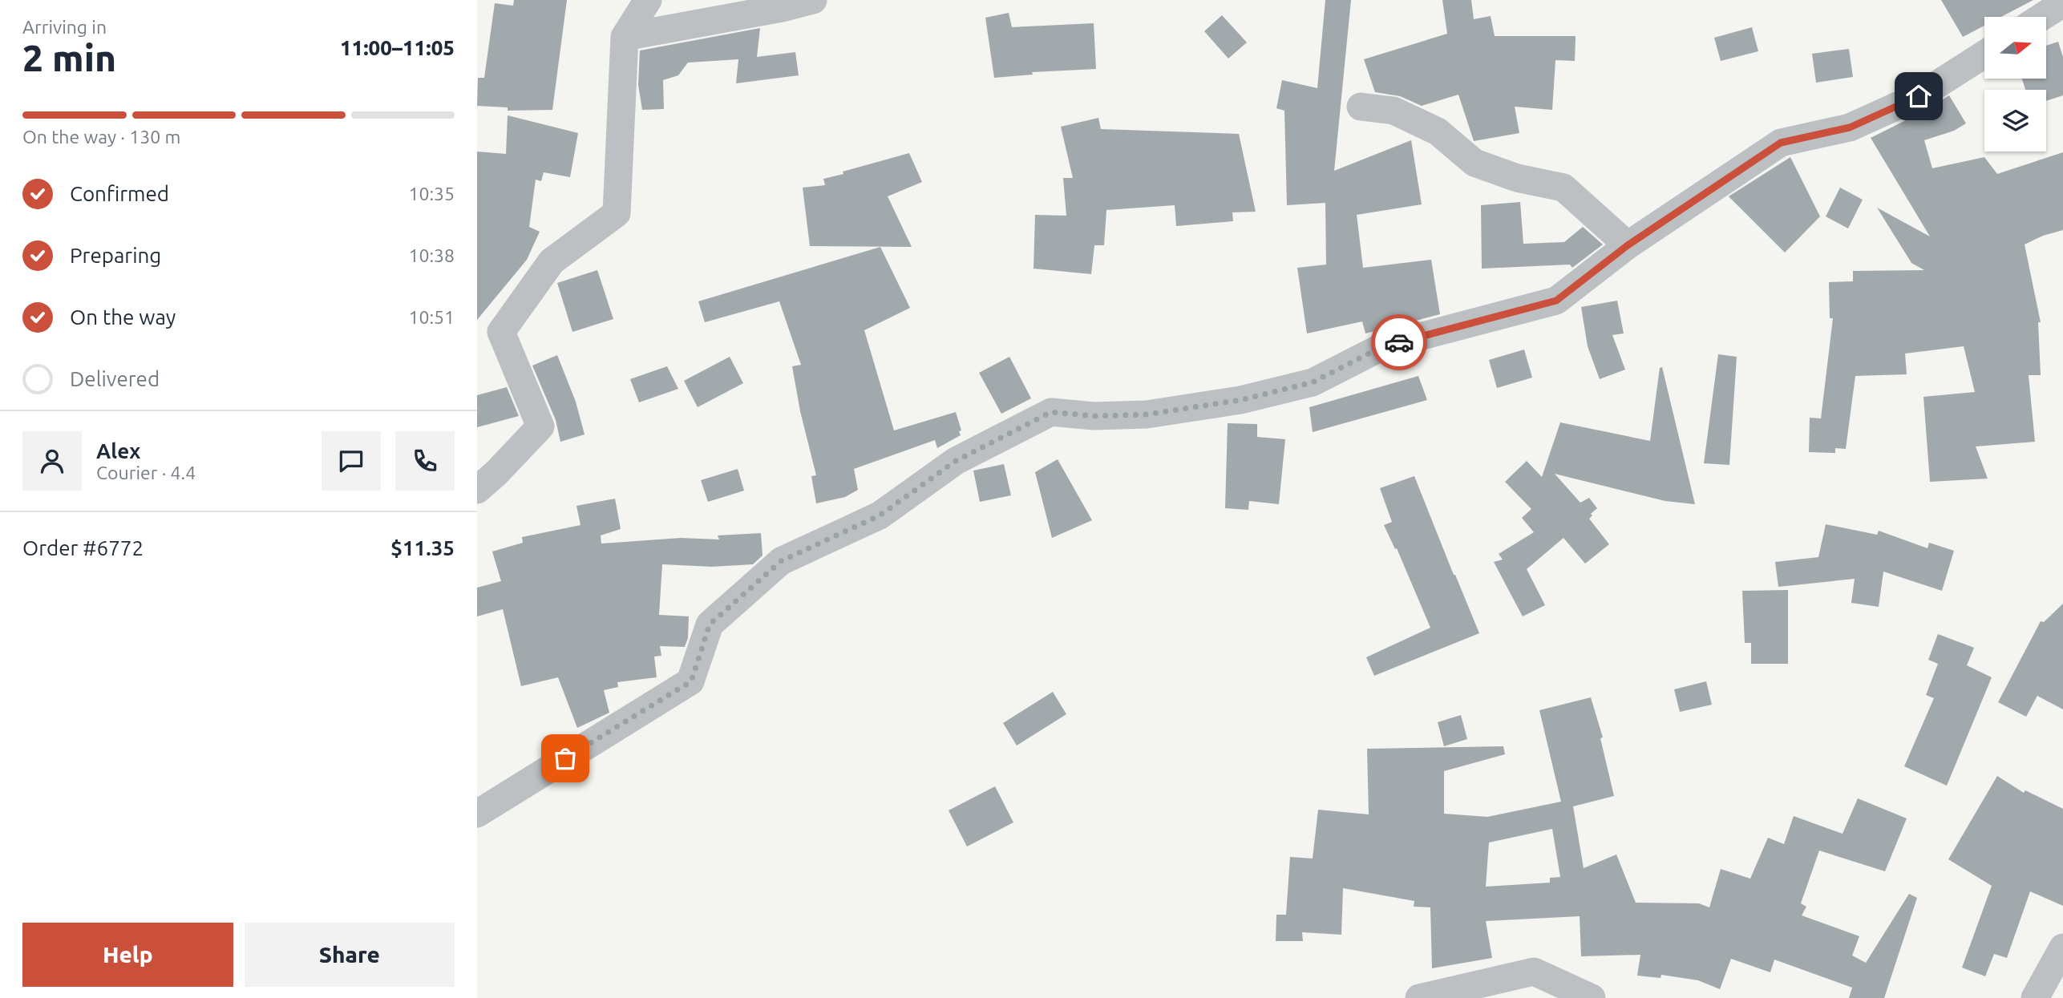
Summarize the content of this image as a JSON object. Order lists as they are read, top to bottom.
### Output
{
  "north": "right",
  "page": {
    "heading": ["2 min", "Arriving in", "11:00–11:05"],
    "panel": [
      "Alex",
      "Courier · 4.4",
      "Order #6772",
      "$11.35"
    ],
    "bar": "On the way · 130 m",
    "list": [
      ["Confirmed", "10:35"],
      ["Preparing", "10:38"],
      ["On the way", "10:51"],
      "Delivered"
    ],
    "buttons": ["Help", "Share"]
  }
}
